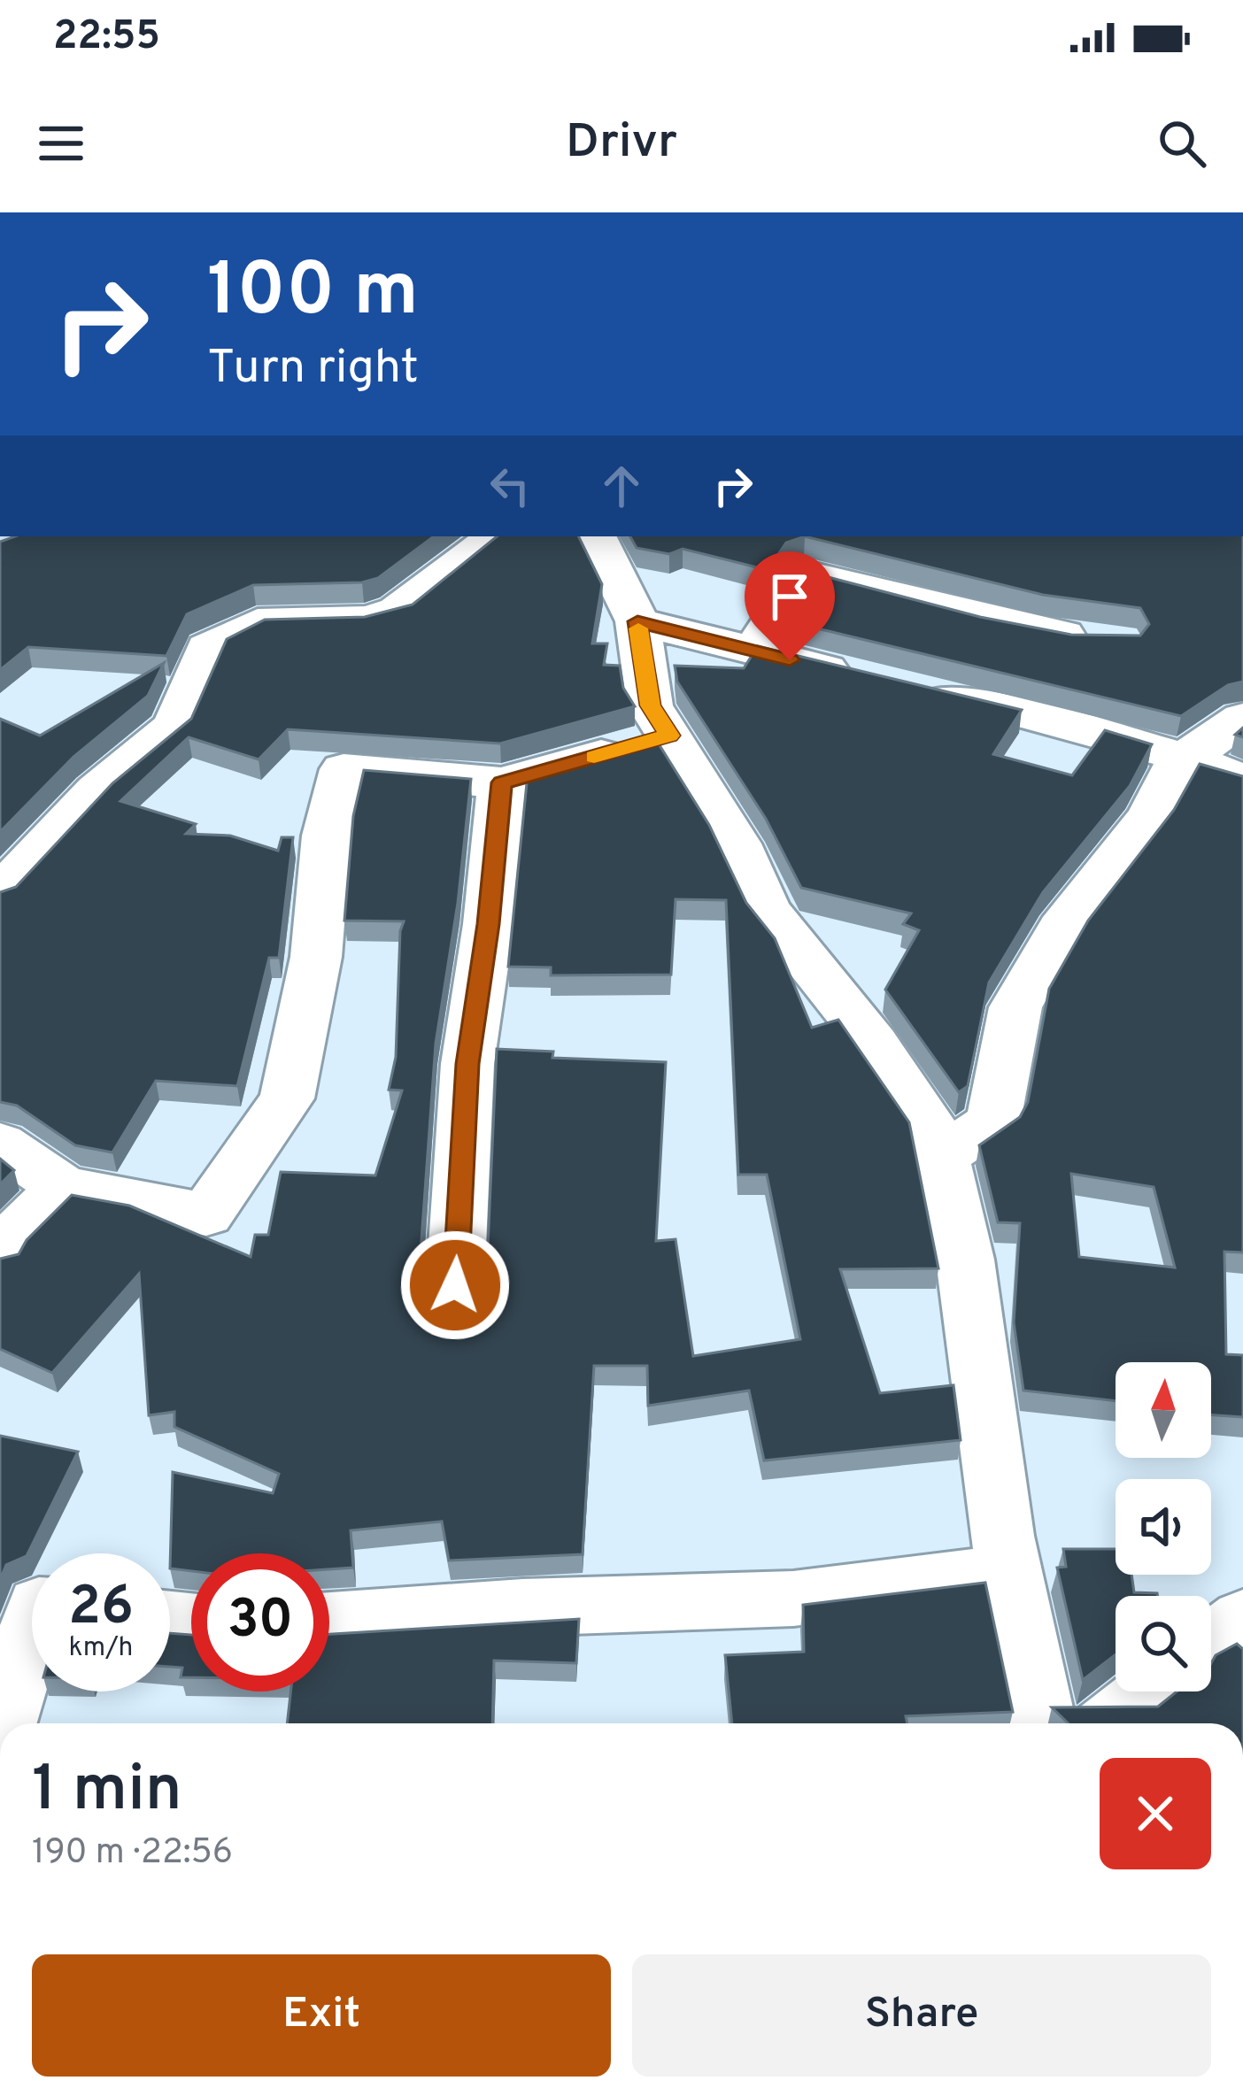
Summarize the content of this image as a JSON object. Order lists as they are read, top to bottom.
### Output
{
  "north": "top",
  "page": {
    "status": "22:55",
    "header": "Drivr",
    "turn": ["100 m", "Turn right"],
    "speed": "26 km/h",
    "limit": "30",
    "heading": ["1 min", "190 m · 22:56"],
    "buttons": ["Exit", "Share"]
  }
}
